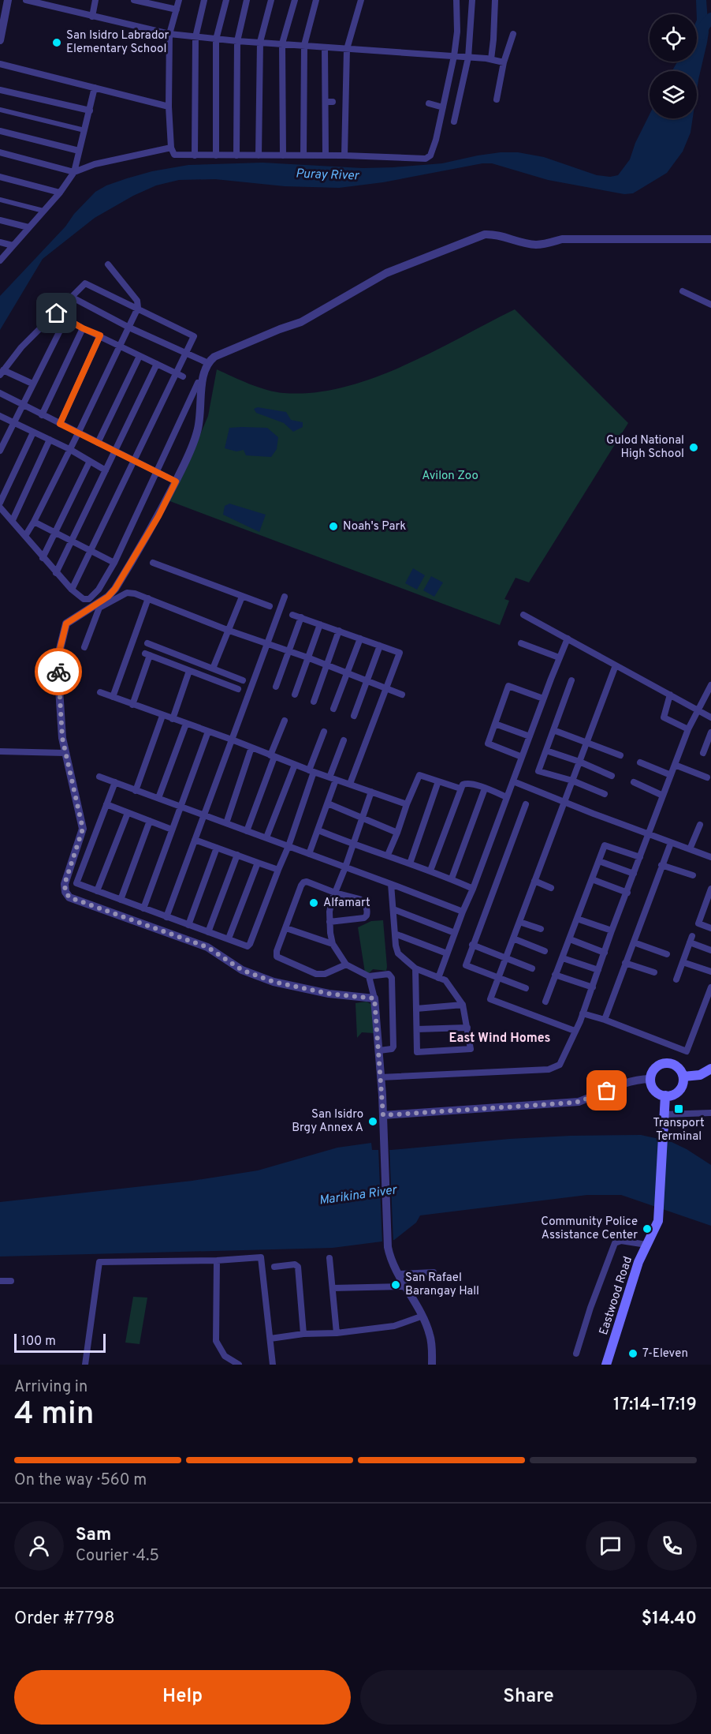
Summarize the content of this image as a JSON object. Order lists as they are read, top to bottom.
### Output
{
  "streets": {
    "main road": ["Eastwood Road"]
  },
  "districts": ["East Wind Homes"],
  "water": ["Puray River", "Marikina River"],
  "parks": ["Avilon Zoo"],
  "places": {
    "other": [
      "San Isidro Labrador Elementary School",
      "Gulod National High School",
      "Noah's Park",
      "Alfamart",
      "San Isidro Brgy Annex A",
      "Community Police Assistance Center",
      "San Rafael Barangay Hall",
      "7-Eleven"
    ],
    "transit": ["Transport Terminal"]
  },
  "scale_bar": "100 m",
  "page": {
    "scale": "100 m",
    "heading": ["4 min", "Arriving in", "17:14–17:19"],
    "panel": [
      "Sam",
      "Courier · 4.5",
      "Order #7798",
      "$14.40"
    ],
    "bar": "On the way · 560 m",
    "buttons": ["Help", "Share"]
  }
}
